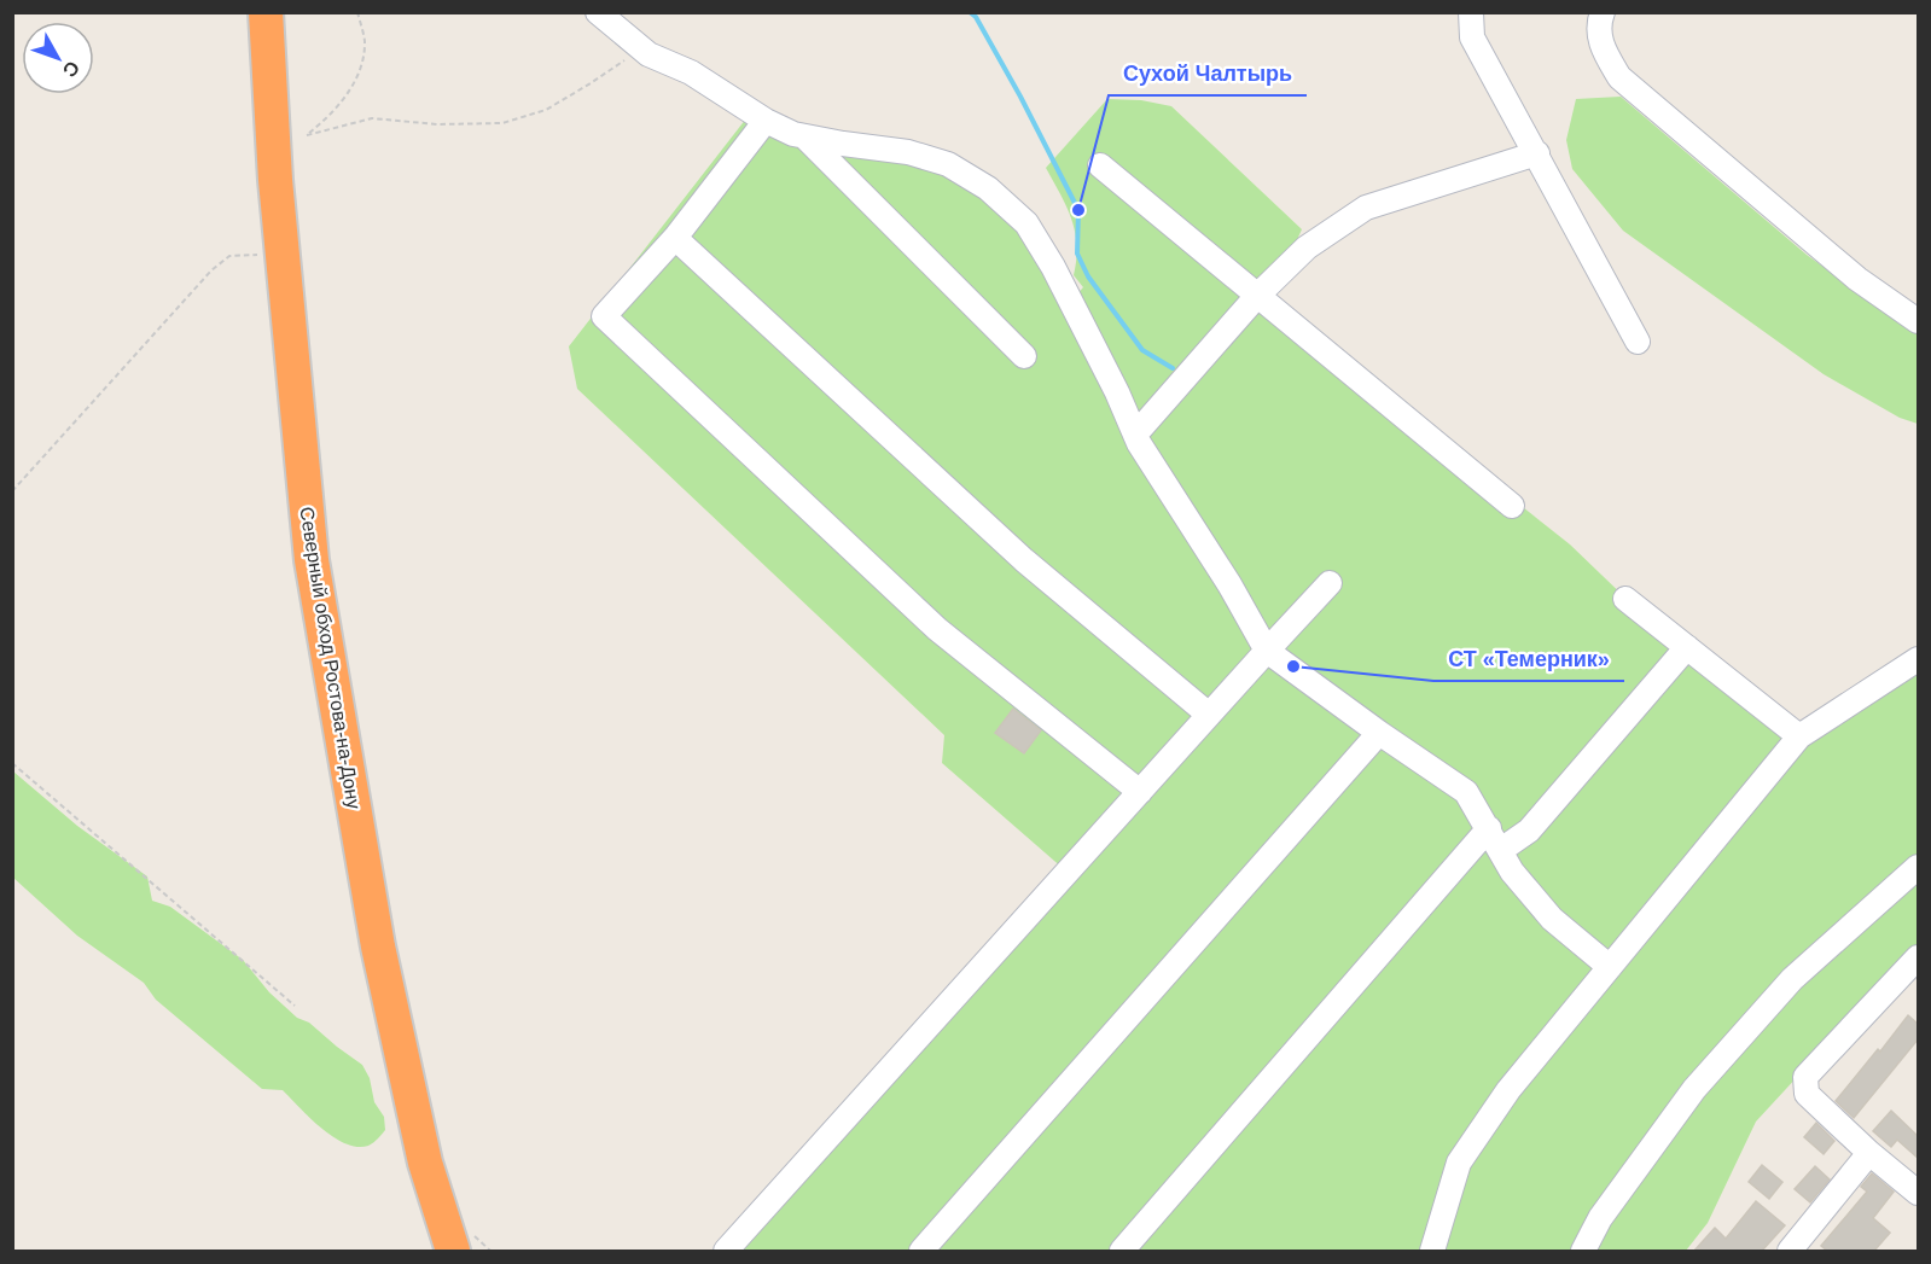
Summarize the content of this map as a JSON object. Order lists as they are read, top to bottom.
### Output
{
  "streets": {
    "highway": ["Северный обход Ростова-на-Дону"]
  },
  "places": ["Сухой Чалтырь", "СТ «Темерник»"],
  "north": "bottom right"
}
